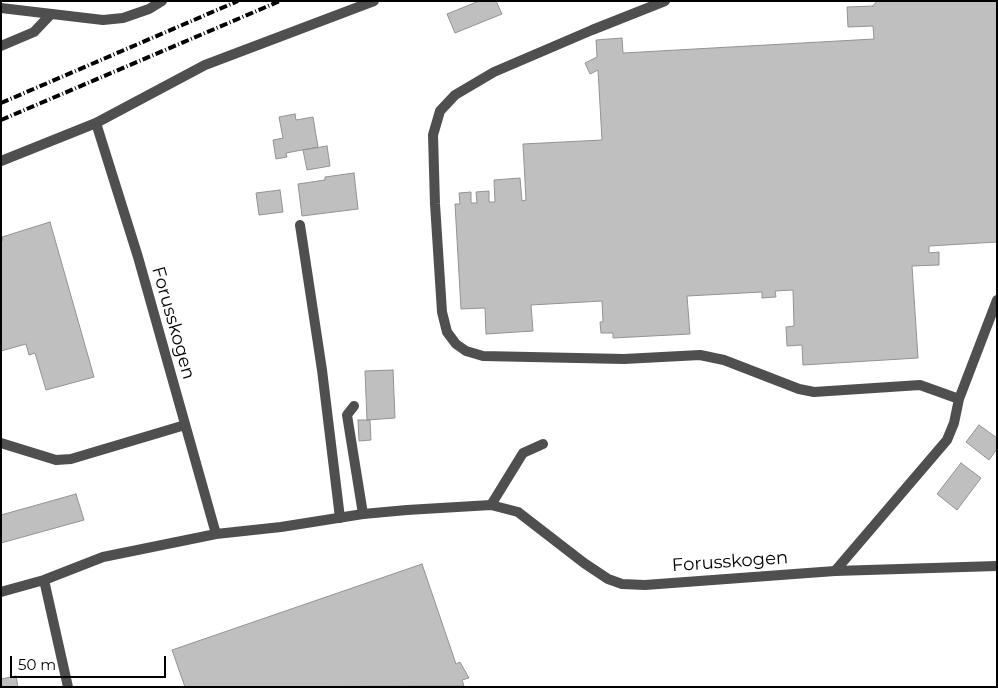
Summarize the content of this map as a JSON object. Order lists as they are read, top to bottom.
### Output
{
  "streets": {
    "street": ["Forusskogen"]
  },
  "scale_bar": "50 m"
}
